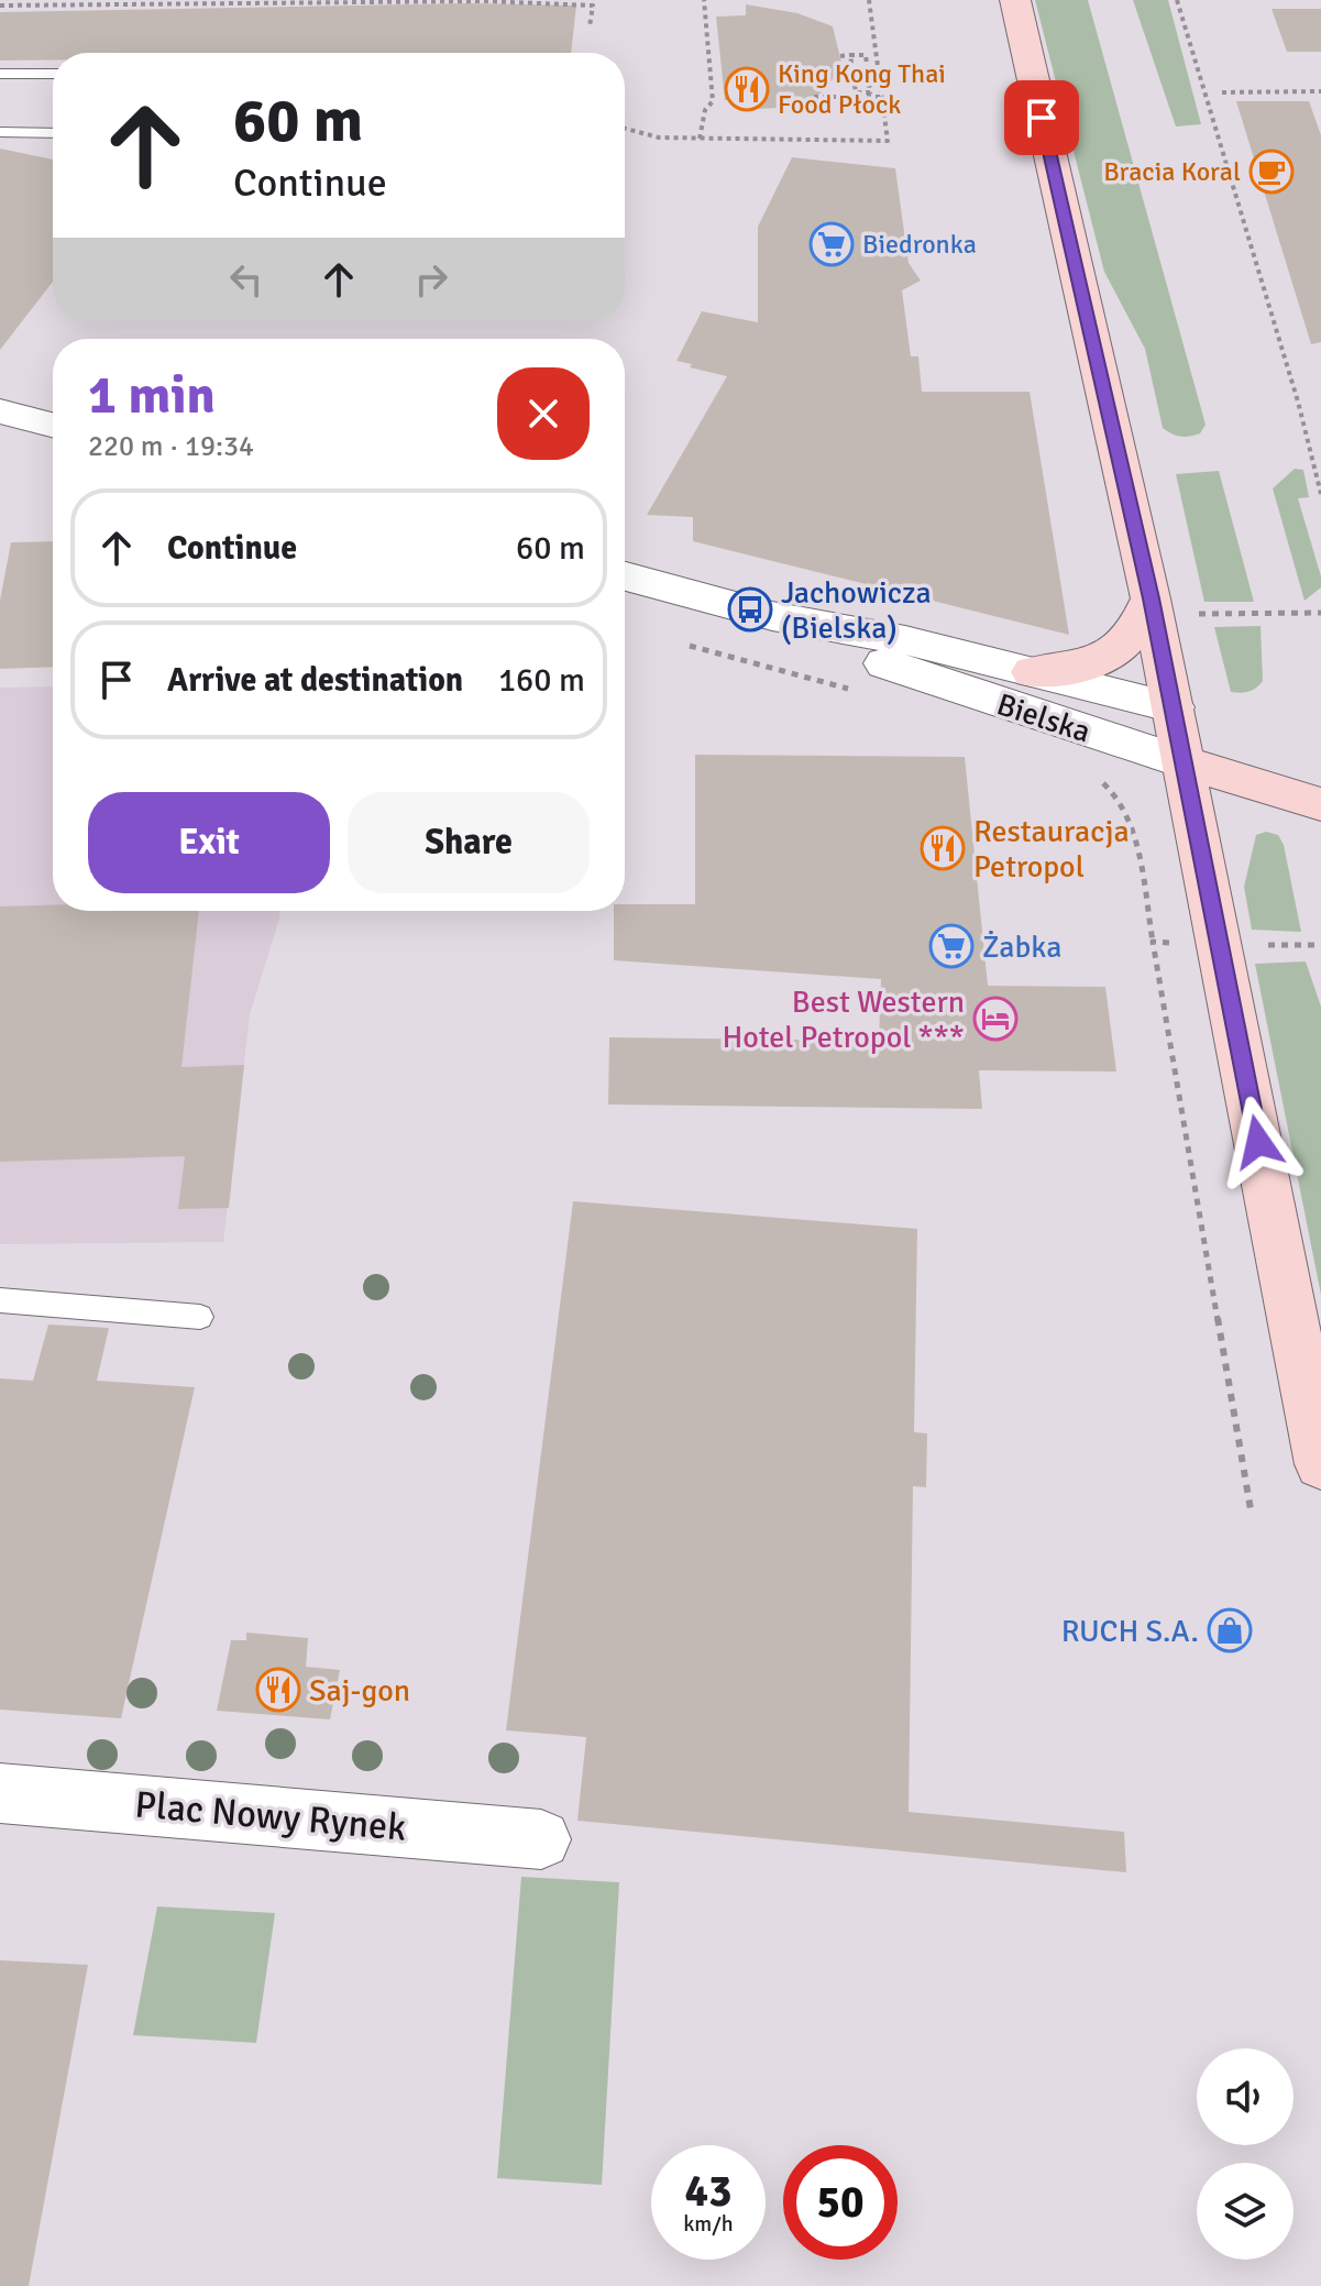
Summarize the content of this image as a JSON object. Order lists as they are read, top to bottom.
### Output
{
  "streets": {
    "main road": ["Bielska"],
    "street": ["Plac Nowy Rynek"]
  },
  "places": {
    "restaurant": ["King Kong Thai Food Płock", "Restauracja Petropol", "Saj-gon"],
    "cafe": ["Bracia Koral"],
    "supermarket": ["Biedronka", "Żabka"],
    "bus stop": ["Jachowicza (Bielska)"],
    "hotel": ["Best Western Hotel Petropol ***"],
    "shop": ["RUCH S.A."]
  },
  "page": {
    "turn": ["60 m", "Continue"],
    "heading": ["1 min", "220 m · 19:34"],
    "list": [
      {
        "name": "Continue",
        "value": "60 m"
      },
      {
        "name": "Arrive at destination",
        "value": "160 m"
      }
    ],
    "buttons": ["Exit", "Share"],
    "speed": "43 km/h",
    "limit": "50"
  }
}
